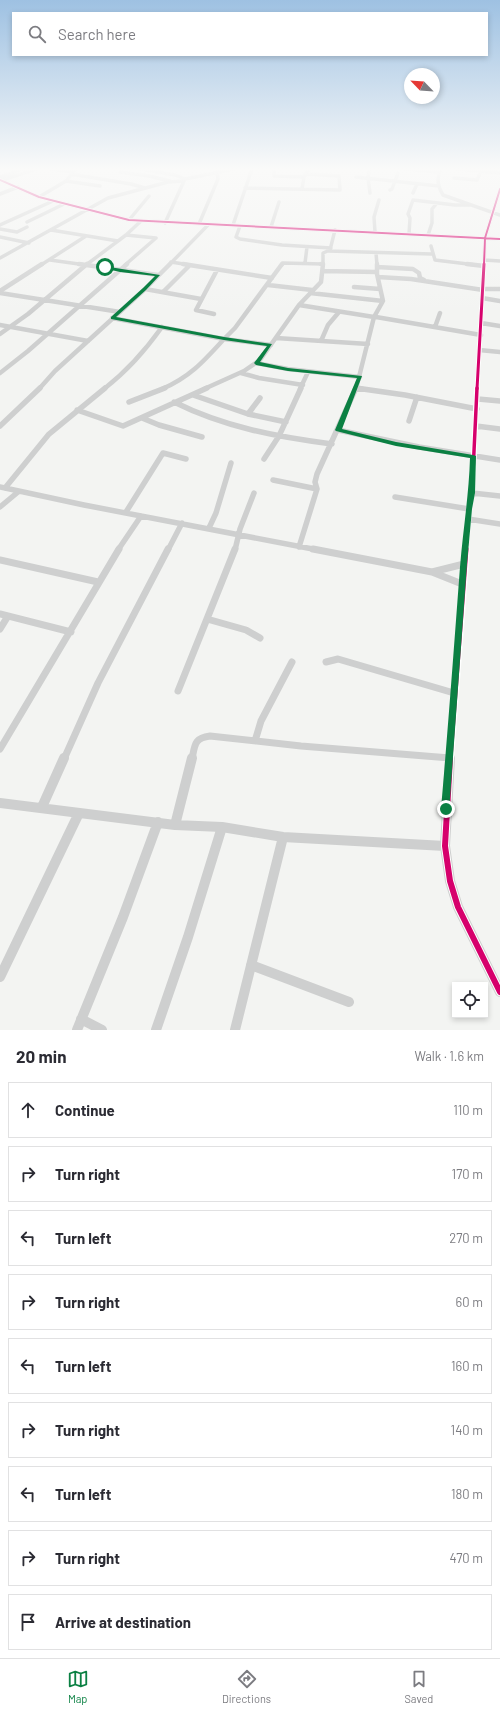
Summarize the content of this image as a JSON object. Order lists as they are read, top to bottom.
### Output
{
  "north": "top left",
  "page": {
    "search": "Search here",
    "heading": ["20 min", "Walk · 1.6 km"],
    "list": [
      ["Continue", "110 m"],
      ["Turn right", "170 m"],
      ["Turn left", "270 m"],
      ["Turn right", "60 m"],
      ["Turn left", "160 m"],
      ["Turn right", "140 m"],
      ["Turn left", "180 m"],
      ["Turn right", "470 m"],
      "Arrive at destination"
    ],
    "nav": ["Map", "Directions", "Saved"]
  }
}
